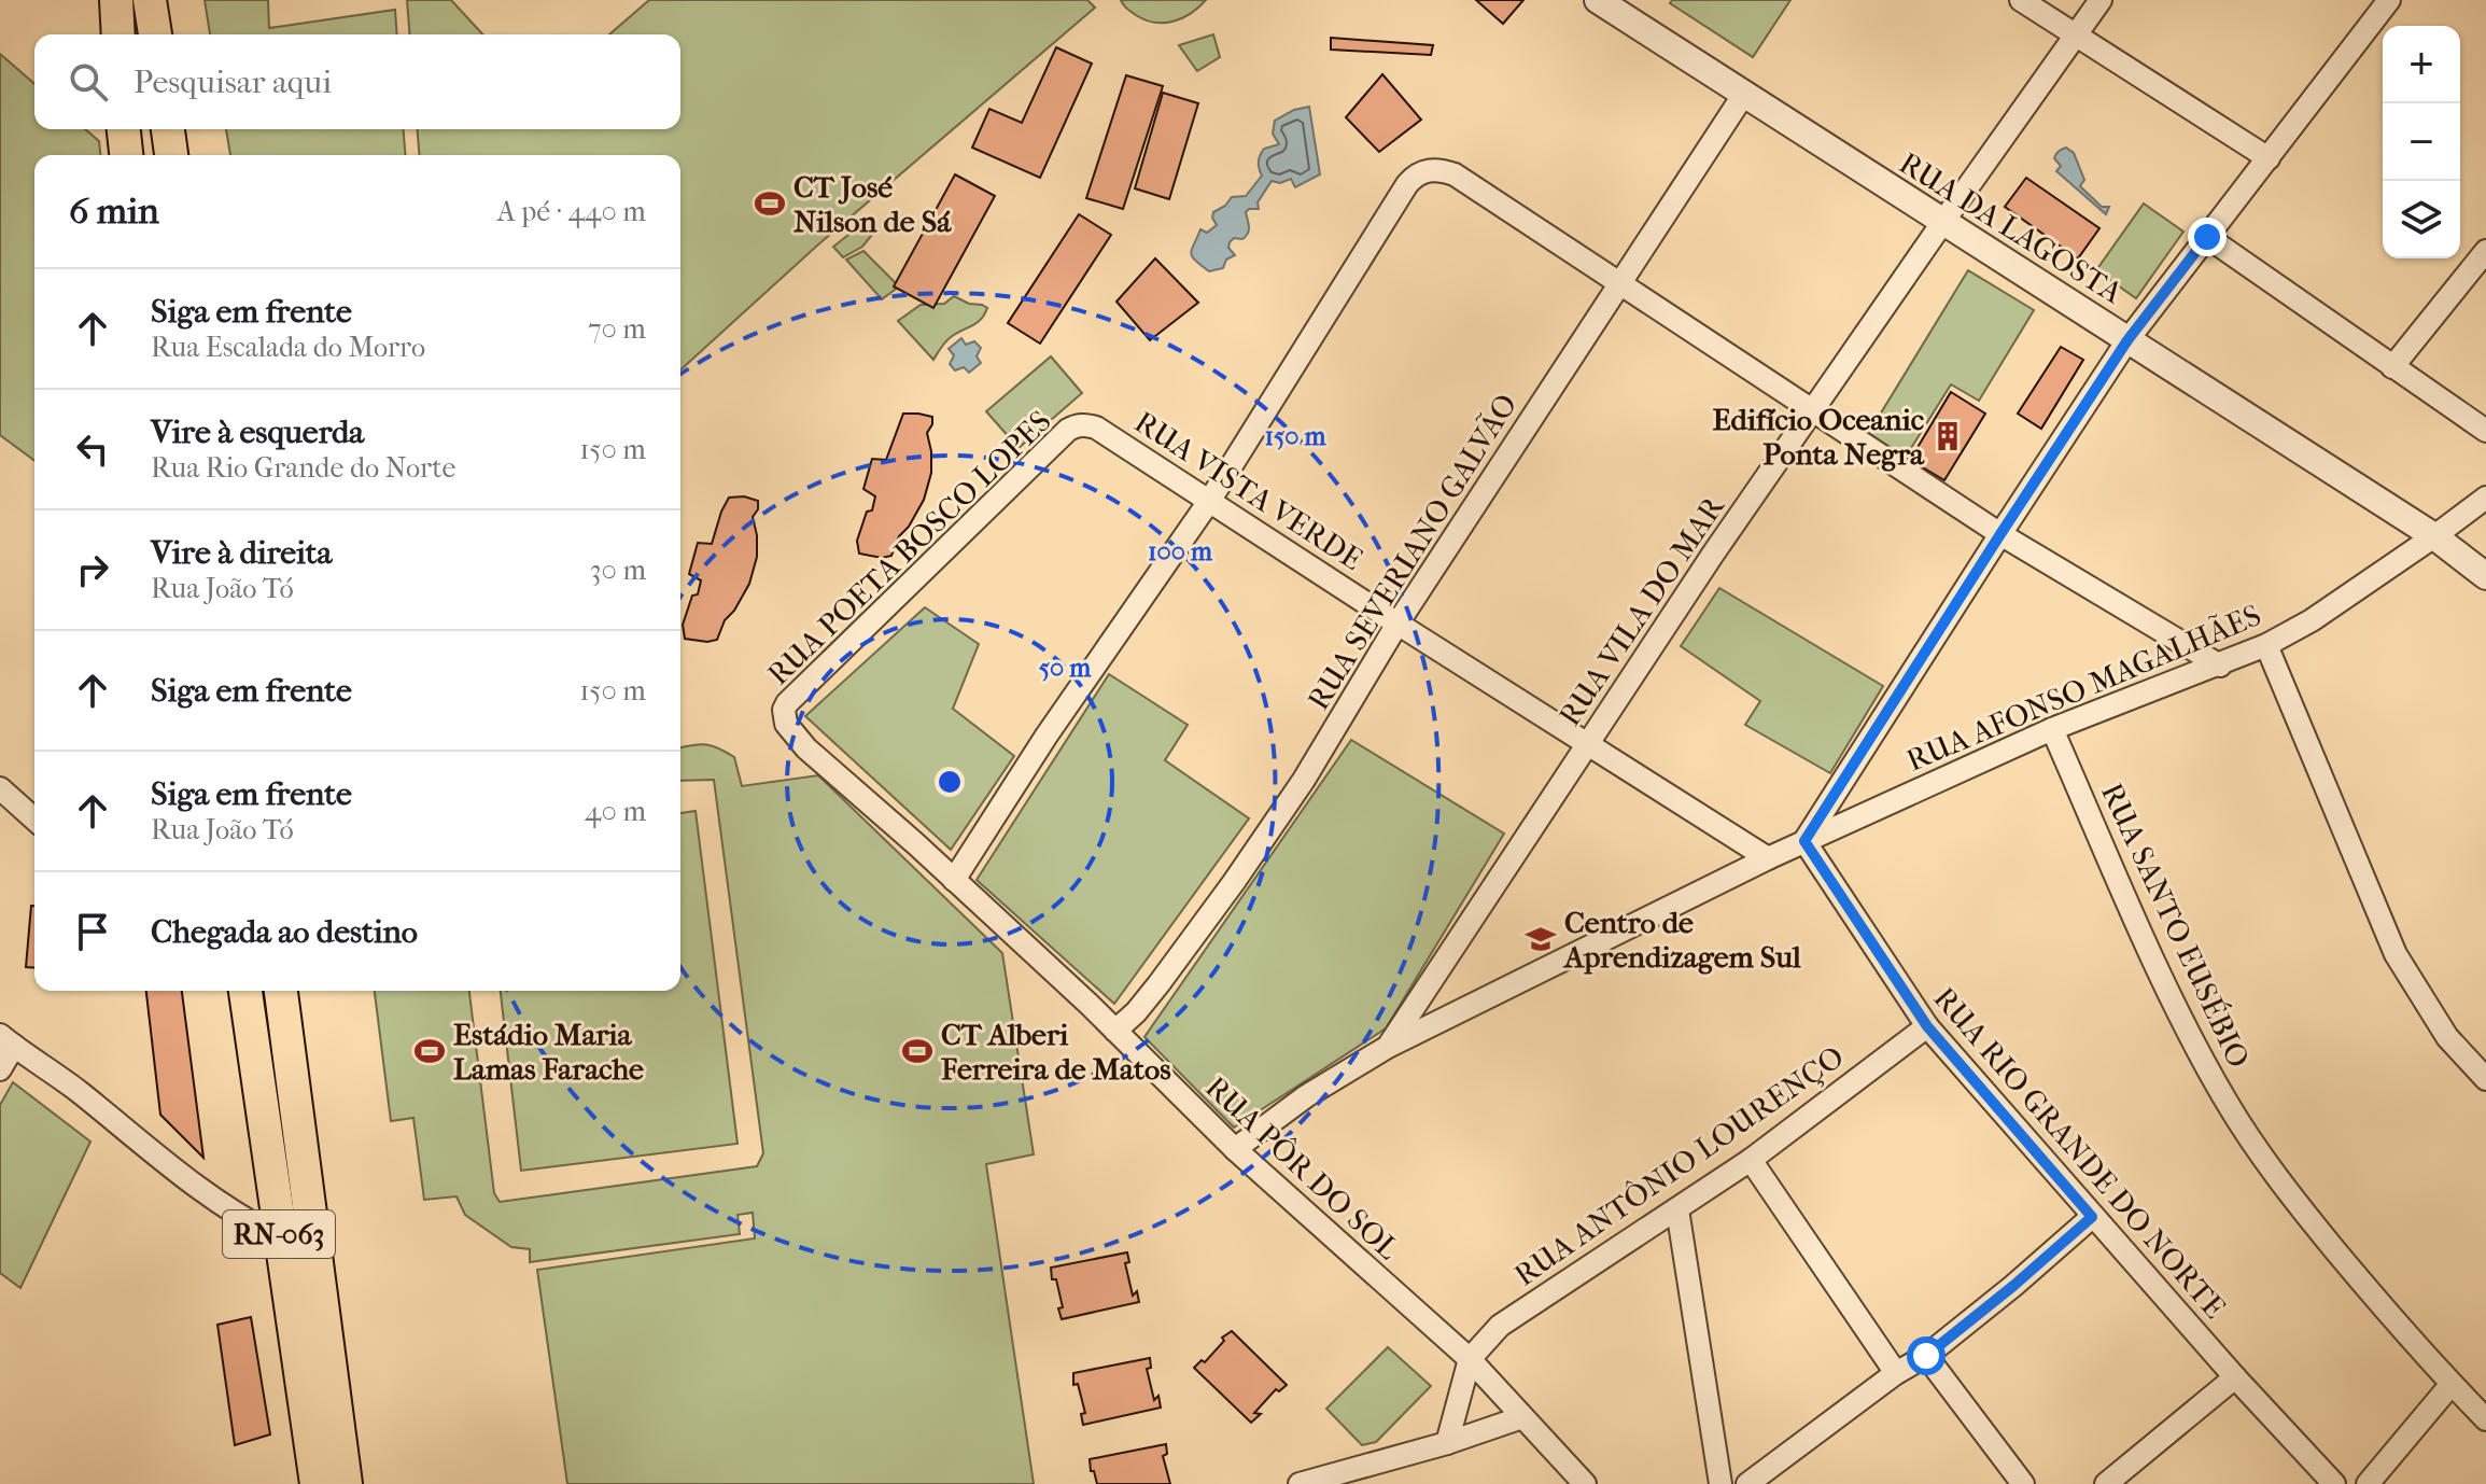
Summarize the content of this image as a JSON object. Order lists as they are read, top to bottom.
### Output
{
  "streets": {
    "main road": ["RN-063"],
    "street": [
      "RUA DA LAGOSTA",
      "RUA VISTA VERDE",
      "RUA POETA BOSCO LOPES",
      "RUA SEVERIANO GALVÃO",
      "RUA VILA DO MAR",
      "RUA AFONSO MAGALHÃES",
      "RUA SANTO EUSÉBIO",
      "RUA RIO GRANDE DO NORTE",
      "RUA ANTÔNIO LOURENÇO",
      "RUA PÔR DO SOL"
    ]
  },
  "crossings": [
    ["RUA DA LAGOSTA", "RUA SEVERIANO GALVÃO"],
    ["RUA DA LAGOSTA", "RUA VILA DO MAR"],
    ["RUA DA LAGOSTA", "RUA AFONSO MAGALHÃES"],
    ["RUA VISTA VERDE", "RUA POETA BOSCO LOPES"],
    ["RUA VISTA VERDE", "RUA SEVERIANO GALVÃO"],
    ["RUA VISTA VERDE", "RUA VILA DO MAR"],
    ["RUA VISTA VERDE", "RUA AFONSO MAGALHÃES"],
    ["RUA POETA BOSCO LOPES", "RUA PÔR DO SOL"],
    ["RUA SEVERIANO GALVÃO", "RUA PÔR DO SOL"],
    ["RUA VILA DO MAR", "RUA AFONSO MAGALHÃES"],
    ["RUA AFONSO MAGALHÃES", "RUA SANTO EUSÉBIO"],
    ["RUA AFONSO MAGALHÃES", "RUA RIO GRANDE DO NORTE"],
    ["RUA AFONSO MAGALHÃES", "RUA PÔR DO SOL"],
    ["RUA RIO GRANDE DO NORTE", "RUA ANTÔNIO LOURENÇO"],
    ["RUA ANTÔNIO LOURENÇO", "RUA PÔR DO SOL"]
  ],
  "places": {
    "sports": ["CT José Nilson de Sá", "Estádio Maria Lamas Farache", "CT Alberi Ferreira de Matos"],
    "building": ["Edifício Oceanic Ponta Negra"],
    "school or university": ["Centro de Aprendizagem Sul"]
  },
  "page": {
    "map_buttons": ["+", "−"],
    "search": "Pesquisar aqui",
    "heading": ["6 min", "A pé · 440 m"],
    "list": [
      ["Siga em frente", "Rua Escalada do Morro", "70 m"],
      ["Vire à esquerda", "Rua Rio Grande do Norte", "150 m"],
      ["Vire à direita", "Rua João Tó", "30 m"],
      ["Siga em frente", "150 m"],
      ["Siga em frente", "Rua João Tó", "40 m"],
      "Chegada ao destino"
    ]
  },
  "rings": ["150 m", "100 m", "50 m"]
}
